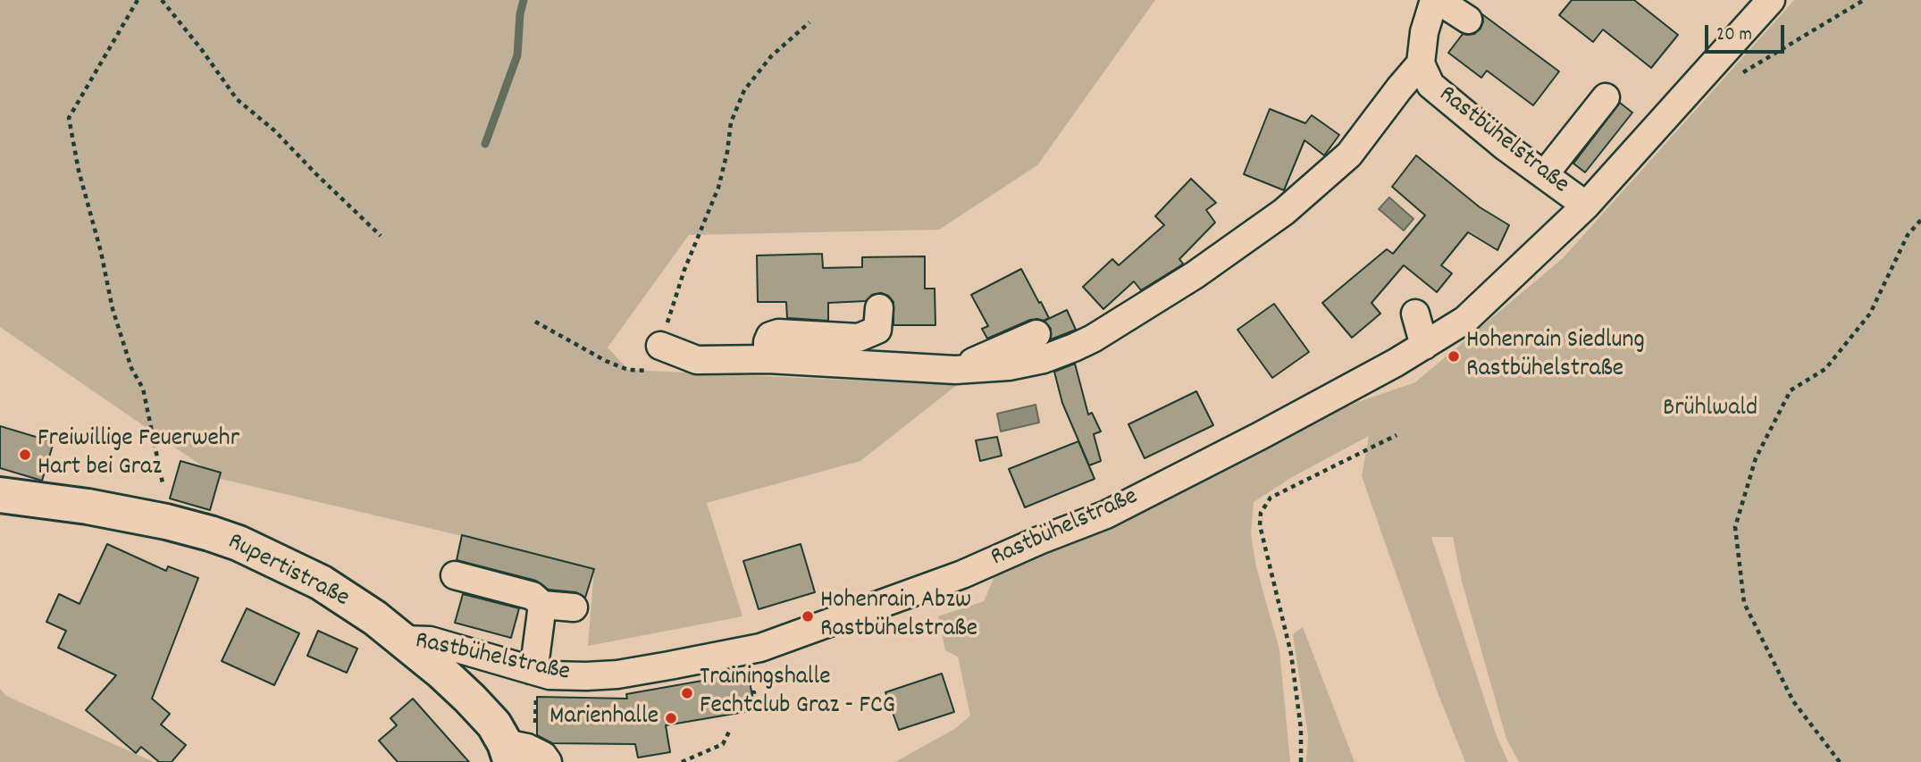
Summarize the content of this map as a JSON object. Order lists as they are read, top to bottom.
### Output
{
  "streets": {
    "main road": ["Rupertistraße"],
    "street": ["Rastbühelstraße"]
  },
  "crossings": [
    ["Rastbühelstraße", "Rupertistraße"]
  ],
  "parks": ["Brühlwald"],
  "places": [
    "Hohenrain Siedlung Rastbühelstraße",
    "Freiwillige Feuerwehr Hart bei Graz",
    "Hohenrain Abzw Rastbühelstraße",
    "Trainingshalle Fechtclub Graz - FCG",
    "Marienhalle"
  ],
  "scale_bar": "20 m"
}
